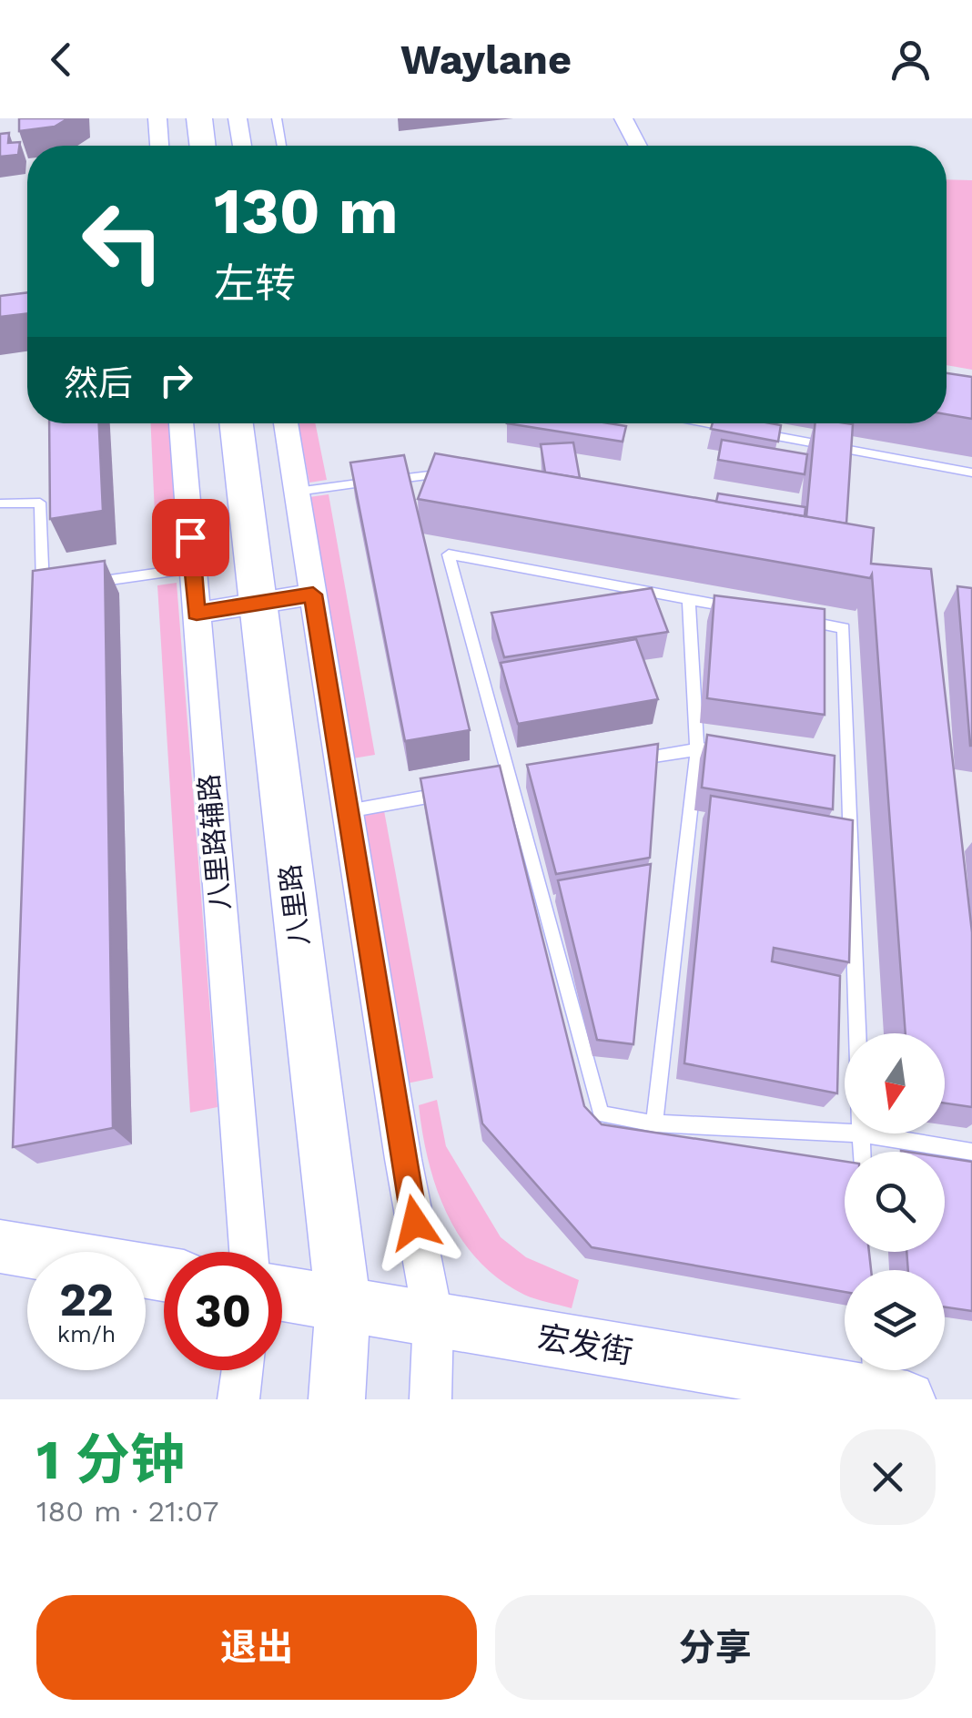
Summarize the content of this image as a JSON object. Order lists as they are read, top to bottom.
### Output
{
  "streets": {
    "main road": ["八里路", "宏发街"],
    "street": ["八里路辅路"]
  },
  "crossings": [
    ["八里路", "宏发街"]
  ],
  "north": "bottom",
  "page": {
    "header": "Waylane",
    "turn": ["130 m", "左转"],
    "then": "然后",
    "speed": "22 km/h",
    "limit": "30",
    "heading": ["1 分钟", "180 m · 21:07"],
    "buttons": ["退出", "分享"]
  }
}
